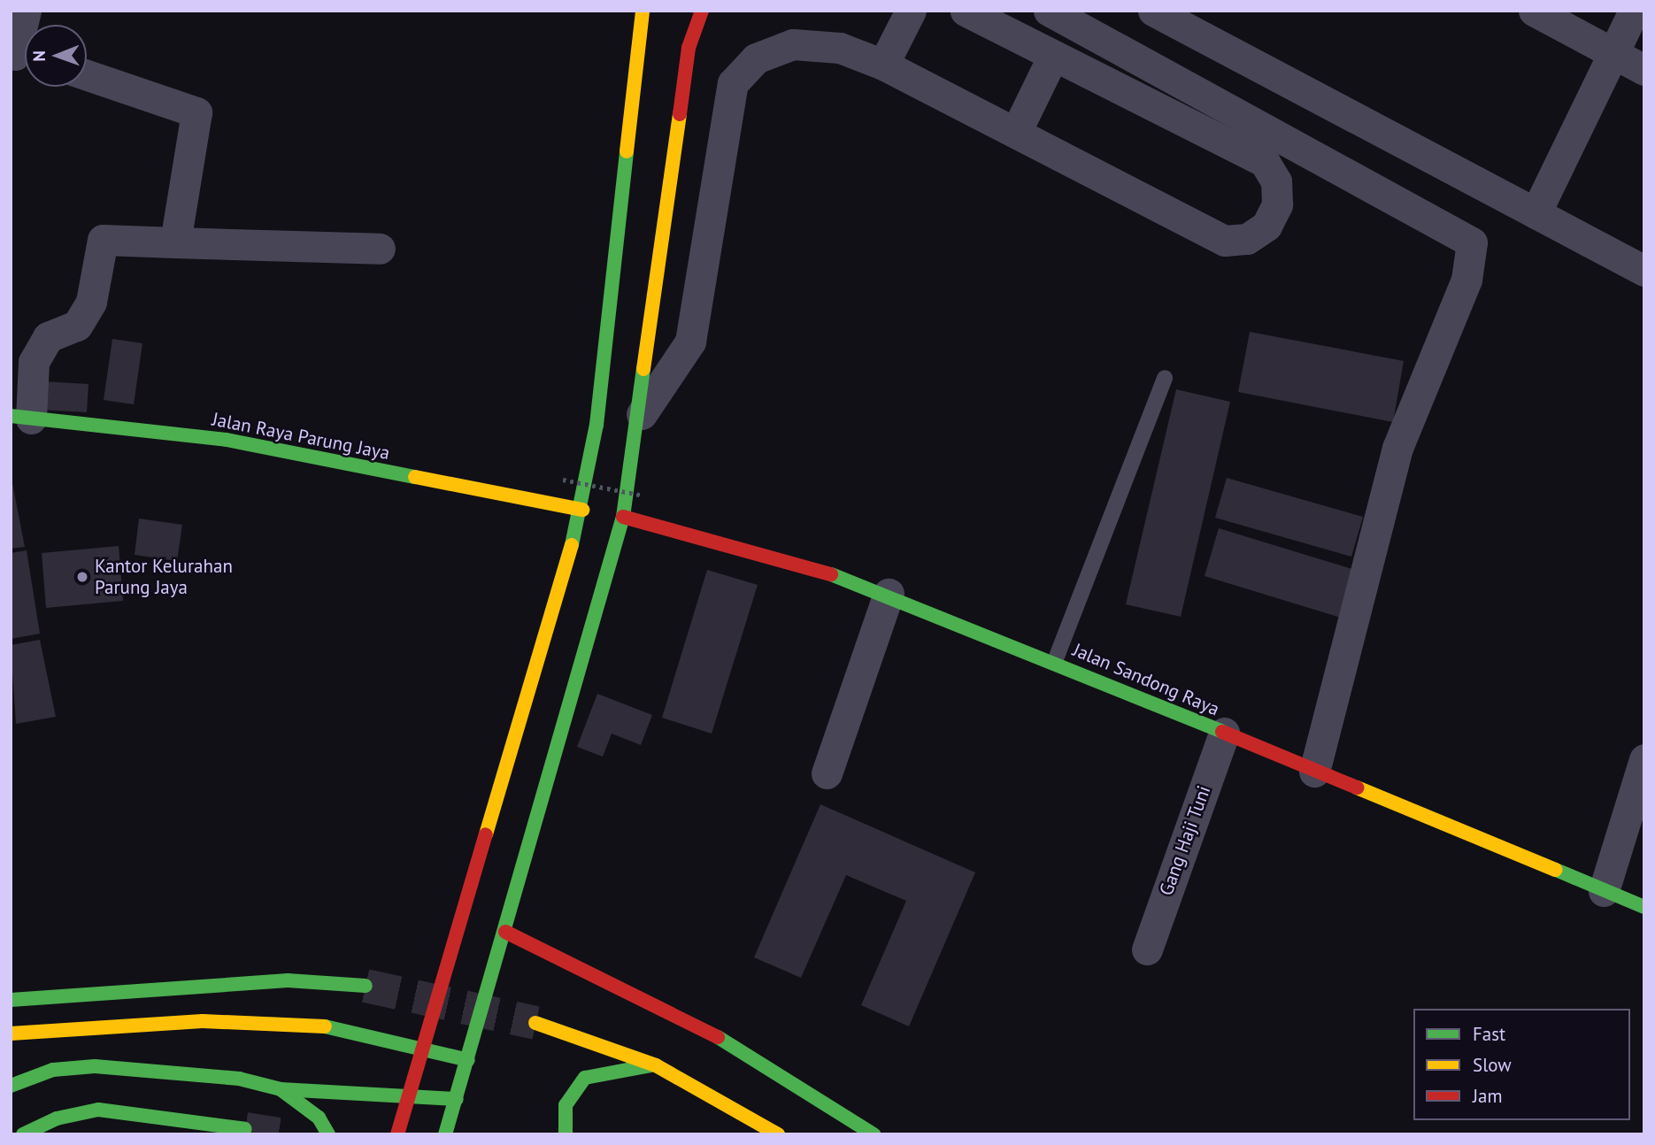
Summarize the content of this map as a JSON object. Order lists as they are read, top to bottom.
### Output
{
  "streets": {
    "main road": ["Jalan Raya Parung Jaya", "Jalan Sandong Raya"],
    "street": ["Gang Haji Tuni"]
  },
  "crossings": [
    ["Jalan Sandong Raya", "Gang Haji Tuni"]
  ],
  "places": ["Kantor Kelurahan Parung Jaya"],
  "legend": ["Fast", "Slow", "Jam"],
  "north": "left"
}
